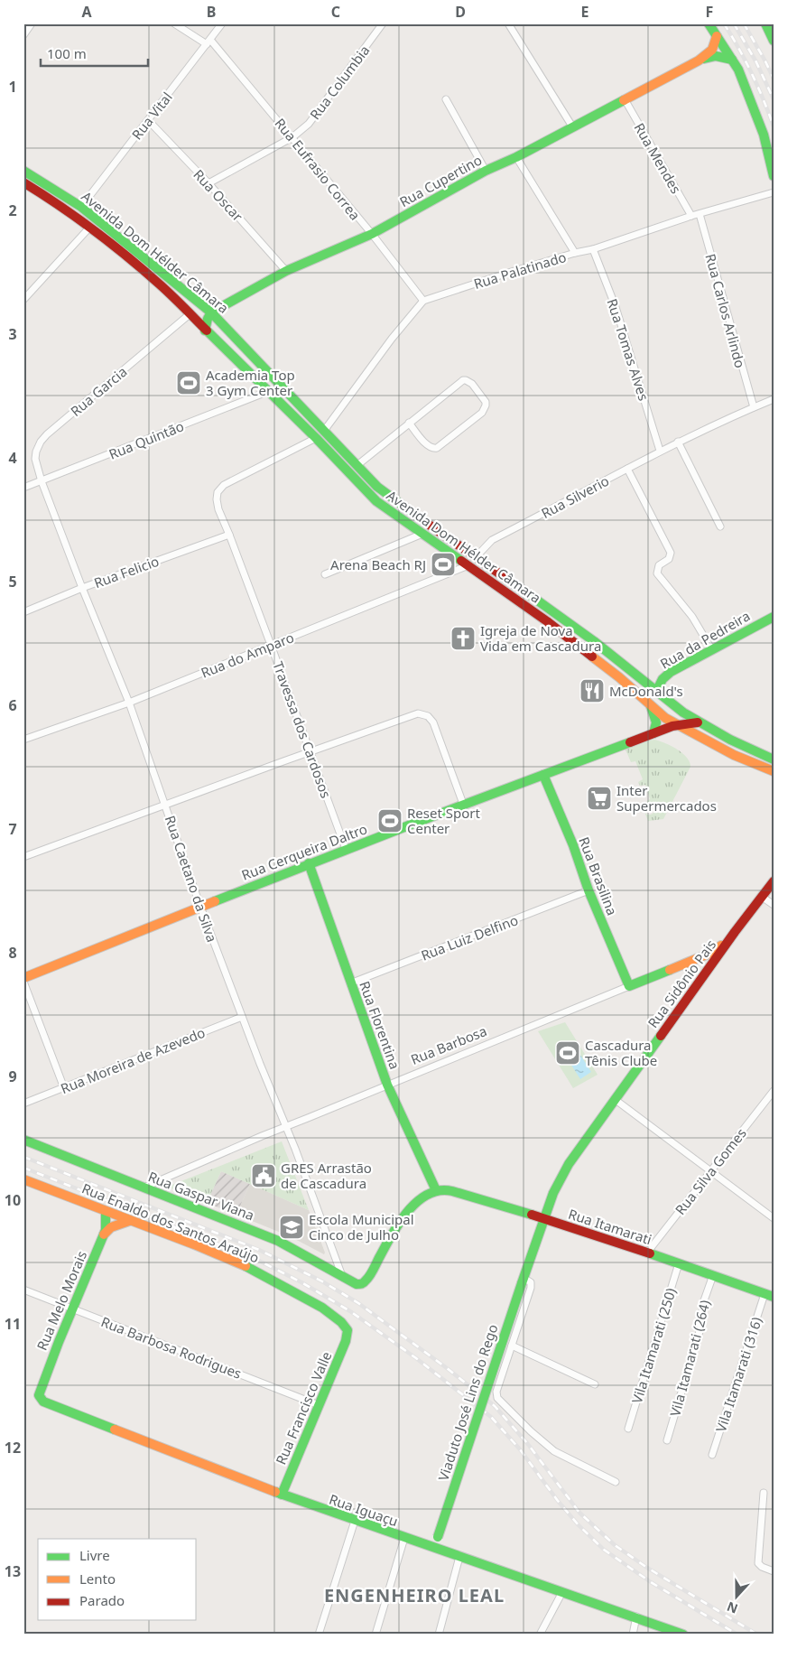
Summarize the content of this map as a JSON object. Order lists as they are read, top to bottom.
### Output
{
  "streets": {
    "main road": [
      "Rua Cupertino",
      "Avenida Dom Hélder Câmara",
      "Rua da Pedreira",
      "Rua Cerqueira Daltro",
      "Rua Brasilina",
      "Rua Sidônio Pais",
      "Rua Florentina",
      "Rua Barbosa",
      "Rua Gaspar Viana",
      "Rua Enaldo dos Santos Araújo",
      "Rua Itamarati",
      "Rua Melo Morais",
      "Viaduto José Lins do Rego",
      "Rua Francisco Valle",
      "Rua Iguaçu"
    ],
    "street": [
      "Rua Columbia",
      "Rua Vital",
      "Rua Mendes",
      "Rua Eufrasio Correa",
      "Rua Oscar",
      "Rua Palatinado",
      "Rua Carlos Arlindo",
      "Rua Tomas Alves",
      "Rua Garcia",
      "Rua Quintão",
      "Rua Silverio",
      "Rua Felicio",
      "Rua do Amparo",
      "Travessa dos Cardosos",
      "Rua Caetano da Silva",
      "Rua Luiz Delfino",
      "Rua Moreira de Azevedo",
      "Rua Silva Gomes",
      "Vila Itamarati (250)",
      "Rua Barbosa Rodrigues",
      "Vila Itamarati (264)",
      "Vila Itamarati (316)"
    ]
  },
  "crossings": [
    ["Rua Columbia", "Rua Eufrasio Correa"],
    ["Rua Columbia", "Rua Oscar"],
    ["Rua Vital", "Rua Eufrasio Correa"],
    ["Rua Vital", "Rua Oscar"],
    ["Rua Vital", "Avenida Dom Hélder Câmara"],
    ["Rua Mendes", "Rua Cupertino"],
    ["Rua Mendes", "Rua Palatinado"],
    ["Rua Eufrasio Correa", "Rua Cupertino"],
    ["Rua Eufrasio Correa", "Rua Palatinado"],
    ["Rua Cupertino", "Rua Oscar"],
    ["Rua Cupertino", "Avenida Dom Hélder Câmara"],
    ["Avenida Dom Hélder Câmara", "Rua Garcia"],
    ["Avenida Dom Hélder Câmara", "Rua Quintão"],
    ["Avenida Dom Hélder Câmara", "Rua Silverio"],
    ["Avenida Dom Hélder Câmara", "Rua da Pedreira"],
    ["Avenida Dom Hélder Câmara", "Rua do Amparo"],
    ["Avenida Dom Hélder Câmara", "Travessa dos Cardosos"],
    ["Avenida Dom Hélder Câmara", "Rua Cerqueira Daltro"],
    ["Rua Palatinado", "Rua Carlos Arlindo"],
    ["Rua Palatinado", "Rua Tomas Alves"],
    ["Rua Carlos Arlindo", "Rua Silverio"],
    ["Rua Tomas Alves", "Rua Silverio"],
    ["Rua Garcia", "Rua Quintão"],
    ["Rua Garcia", "Rua Caetano da Silva"],
    ["Rua Quintão", "Rua Caetano da Silva"],
    ["Rua Felicio", "Travessa dos Cardosos"],
    ["Rua Felicio", "Rua Caetano da Silva"],
    ["Rua do Amparo", "Travessa dos Cardosos"],
    ["Rua do Amparo", "Rua Caetano da Silva"],
    ["Travessa dos Cardosos", "Rua Cerqueira Daltro"],
    ["Rua Cerqueira Daltro", "Rua Brasilina"],
    ["Rua Cerqueira Daltro", "Rua Caetano da Silva"],
    ["Rua Cerqueira Daltro", "Rua Florentina"],
    ["Rua Brasilina", "Rua Luiz Delfino"],
    ["Rua Brasilina", "Rua Barbosa"],
    ["Rua Caetano da Silva", "Rua Barbosa"],
    ["Rua Caetano da Silva", "Rua Moreira de Azevedo"],
    ["Rua Caetano da Silva", "Rua Gaspar Viana"],
    ["Rua Luiz Delfino", "Rua Florentina"],
    ["Rua Sidônio Pais", "Rua Barbosa"],
    ["Rua Sidônio Pais", "Rua Itamarati"],
    ["Rua Sidônio Pais", "Viaduto José Lins do Rego"],
    ["Rua Florentina", "Rua Barbosa"],
    ["Rua Florentina", "Rua Gaspar Viana"],
    ["Rua Florentina", "Rua Itamarati"],
    ["Rua Barbosa", "Rua Gaspar Viana"],
    ["Rua Silva Gomes", "Rua Itamarati"],
    ["Rua Gaspar Viana", "Rua Itamarati"],
    ["Rua Enaldo dos Santos Araújo", "Rua Melo Morais"],
    ["Rua Enaldo dos Santos Araújo", "Rua Francisco Valle"],
    ["Rua Itamarati", "Vila Itamarati (250)"],
    ["Rua Itamarati", "Vila Itamarati (264)"],
    ["Rua Itamarati", "Vila Itamarati (316)"],
    ["Rua Itamarati", "Viaduto José Lins do Rego"],
    ["Rua Melo Morais", "Rua Barbosa Rodrigues"],
    ["Rua Melo Morais", "Rua Iguaçu"],
    ["Rua Barbosa Rodrigues", "Rua Francisco Valle"],
    ["Viaduto José Lins do Rego", "Rua Iguaçu"],
    ["Rua Francisco Valle", "Rua Iguaçu"]
  ],
  "districts": ["ENGENHEIRO LEAL"],
  "places": {
    "sports": [
      "Academia Top 3 Gym Center",
      "Arena Beach RJ",
      "Reset Sport Center",
      "Cascadura Tênis Clube"
    ],
    "church": ["Igreja de Nova Vida em Cascadura"],
    "restaurant": ["McDonald's"],
    "supermarket": ["Inter Supermercados"],
    "public building": ["GRES Arrastão de Cascadura"],
    "school or university": ["Escola Municipal Cinco de Julho"]
  },
  "legend": ["Livre", "Lento", "Parado"],
  "scale_bar": "100 m",
  "north": "bottom",
  "grid": {
    "columns": [
      "A",
      "B",
      "C",
      "D",
      "E",
      "F"
    ],
    "rows": [
      "1",
      "2",
      "3",
      "4",
      "5",
      "6",
      "7",
      "8",
      "9",
      "10",
      "11",
      "12",
      "13"
    ]
  }
}
